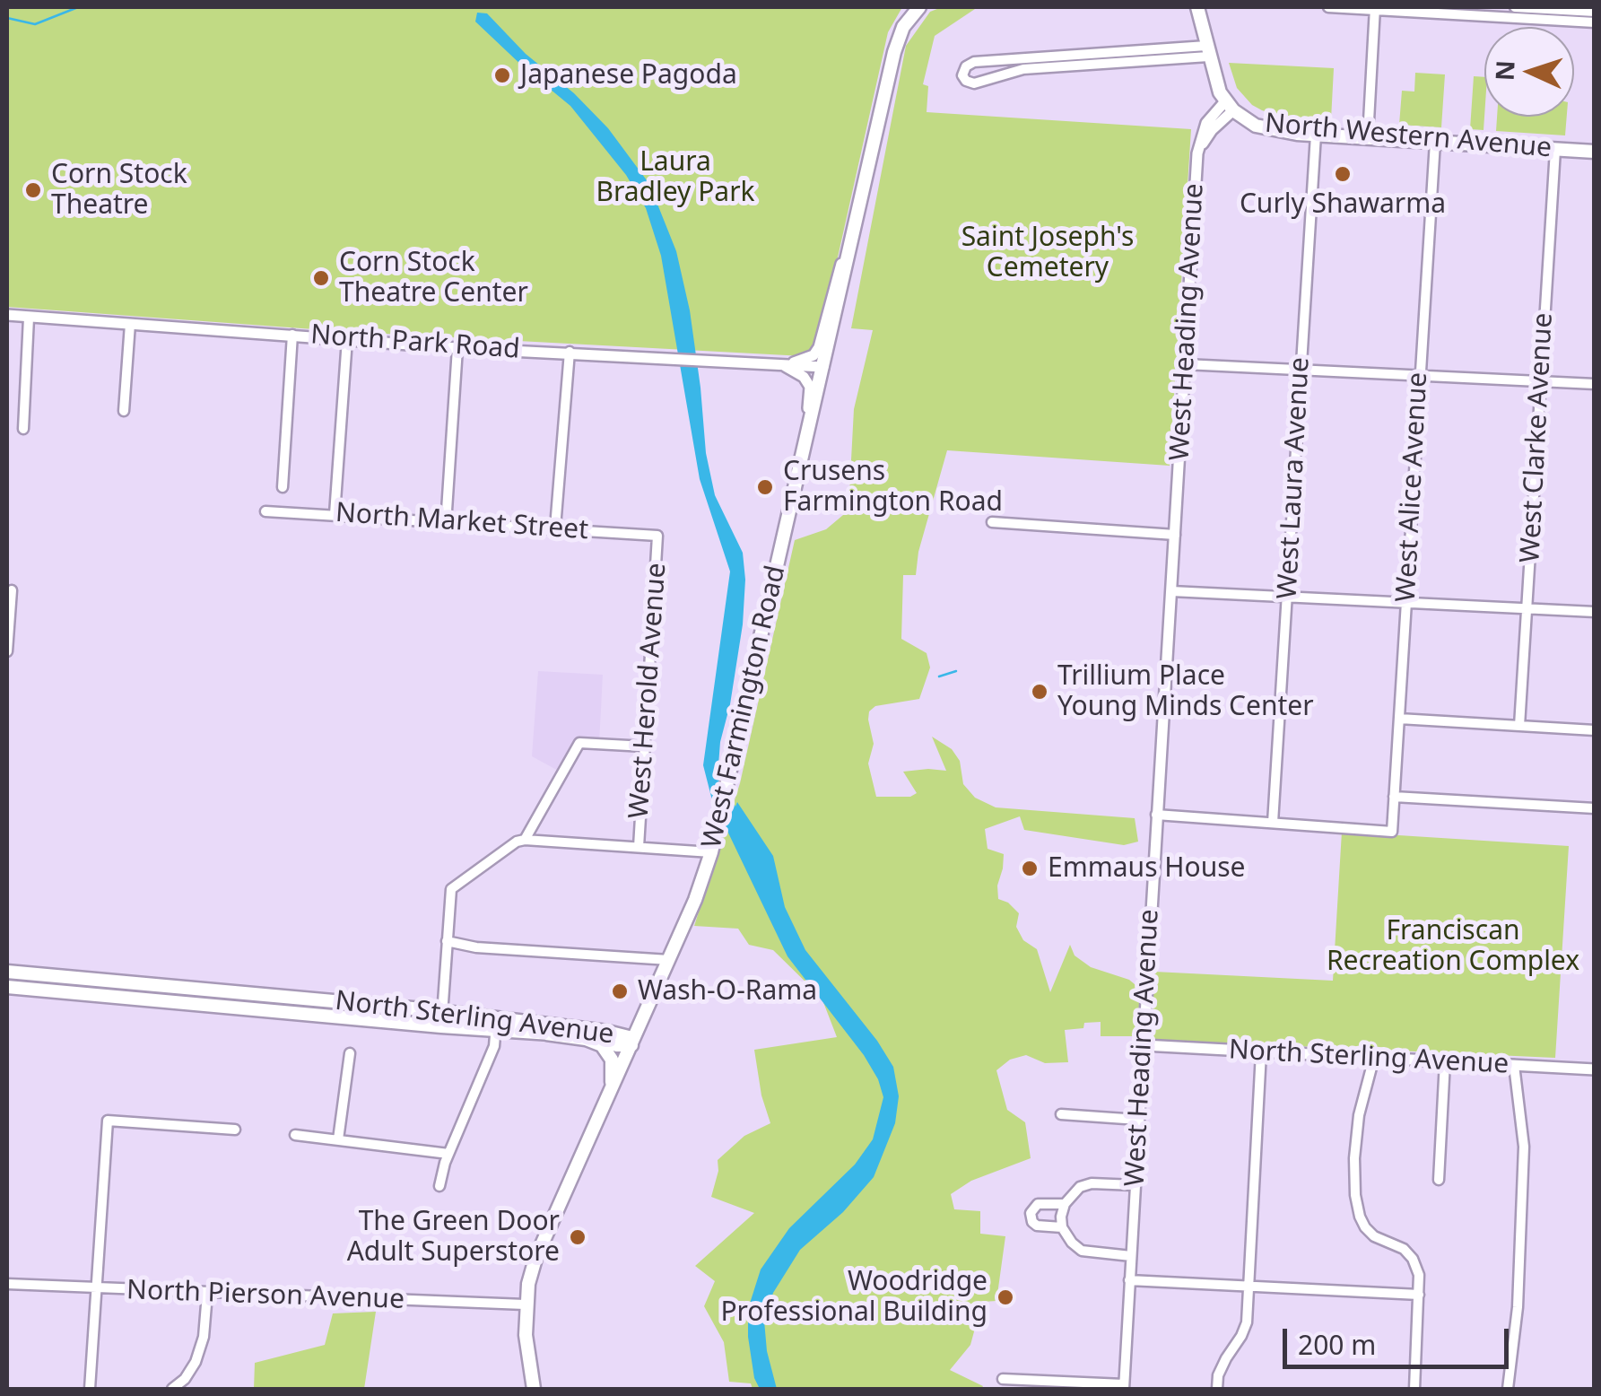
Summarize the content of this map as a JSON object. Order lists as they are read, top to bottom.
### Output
{
  "streets": {
    "main road": ["North Western Avenue", "West Farmington Road", "North Sterling Avenue"],
    "street": [
      "West Heading Avenue",
      "North Park Road",
      "West Clarke Avenue",
      "West Laura Avenue",
      "West Alice Avenue",
      "North Market Street",
      "West Herold Avenue",
      "North Pierson Avenue"
    ]
  },
  "crossings": [
    ["North Western Avenue", "West Heading Avenue"],
    ["North Western Avenue", "West Clarke Avenue"],
    ["North Western Avenue", "West Laura Avenue"],
    ["North Western Avenue", "West Alice Avenue"],
    ["West Heading Avenue", "North Sterling Avenue"],
    ["North Park Road", "West Farmington Road"],
    ["West Laura Avenue", "West Alice Avenue"],
    ["North Market Street", "West Herold Avenue"],
    ["West Farmington Road", "North Sterling Avenue"],
    ["West Farmington Road", "North Pierson Avenue"]
  ],
  "parks": ["Laura Bradley Park", "Saint Joseph's Cemetery", "Franciscan Recreation Complex"],
  "places": [
    "Japanese Pagoda",
    "Curly Shawarma",
    "Corn Stock Theatre",
    "Corn Stock Theatre Center",
    "Crusens Farmington Road",
    "Trillium Place Young Minds Center",
    "Emmaus House",
    "Wash-O-Rama",
    "The Green Door Adult Superstore",
    "Woodridge Professional Building"
  ],
  "scale_bar": "200 m",
  "north": "left"
}
